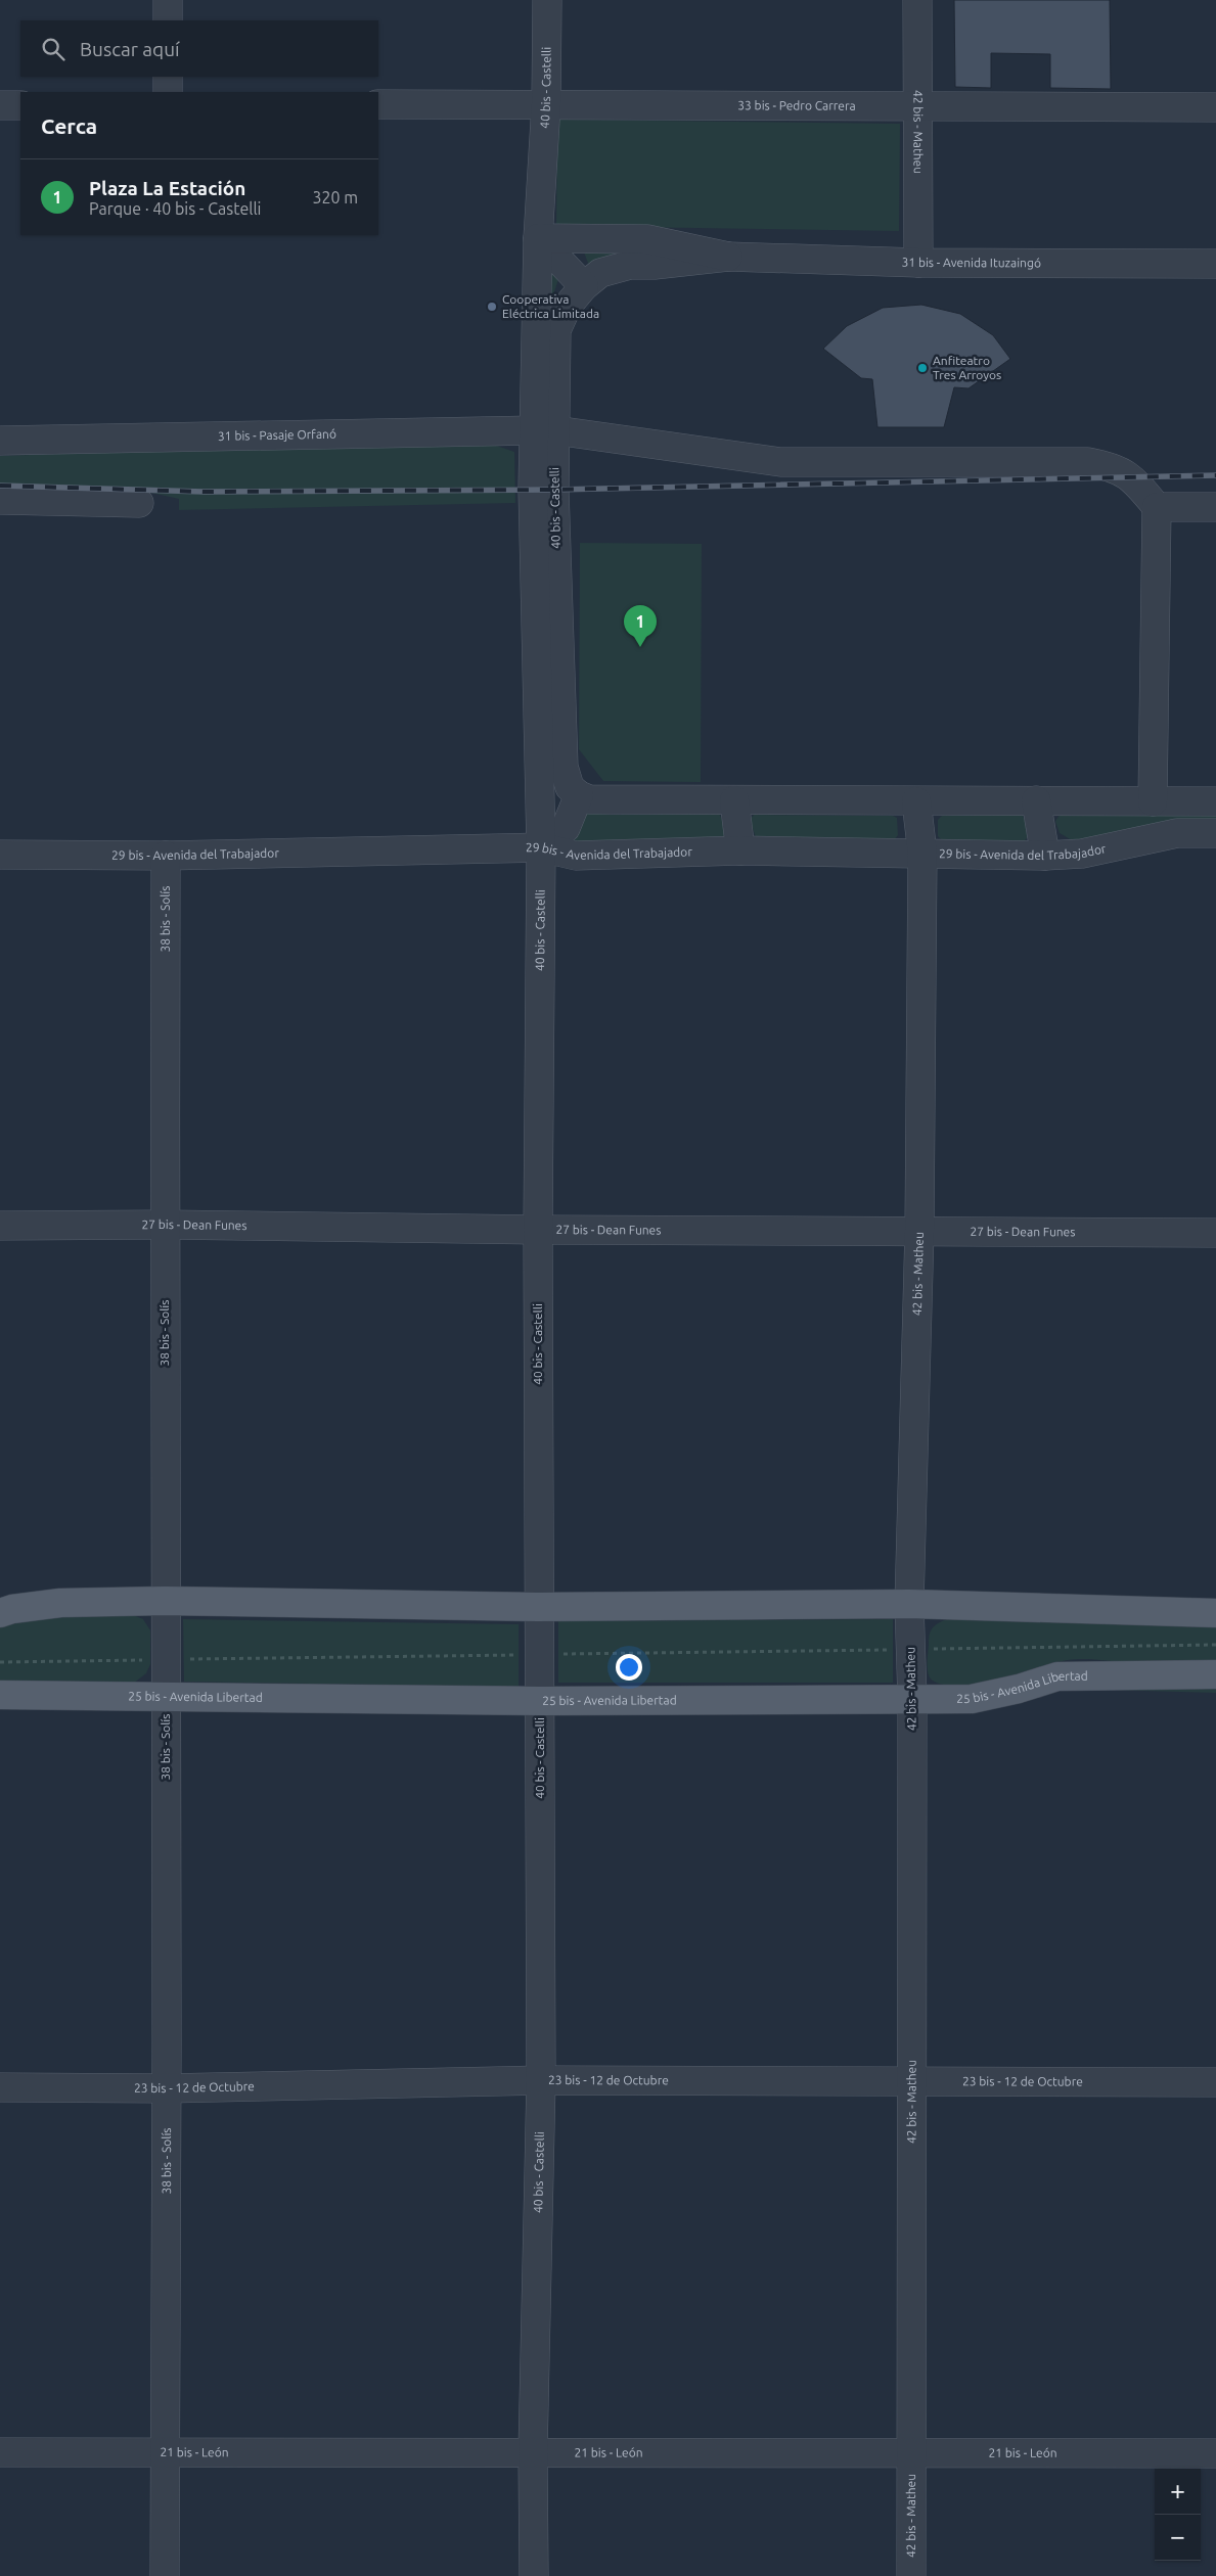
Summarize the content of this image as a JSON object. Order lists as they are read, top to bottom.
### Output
{
  "streets": {
    "main road": ["25 bis - Avenida Libertad"],
    "street": [
      "40 bis - Castelli",
      "33 bis - Pedro Carrera",
      "42 bis - Matheu",
      "31 bis - Avenida Ituzaingó",
      "31 bis - Pasaje Orfanó",
      "29 bis - Avenida del Trabajador",
      "38 bis - Solís",
      "27 bis - Dean Funes",
      "23 bis - 12 de Octubre",
      "21 bis - León"
    ]
  },
  "crossings": [
    ["40 bis - Castelli", "33 bis - Pedro Carrera"],
    ["40 bis - Castelli", "31 bis - Avenida Ituzaingó"],
    ["40 bis - Castelli", "31 bis - Pasaje Orfanó"],
    ["40 bis - Castelli", "29 bis - Avenida del Trabajador"],
    ["40 bis - Castelli", "27 bis - Dean Funes"],
    ["40 bis - Castelli", "25 bis - Avenida Libertad"],
    ["40 bis - Castelli", "23 bis - 12 de Octubre"],
    ["40 bis - Castelli", "21 bis - León"],
    ["33 bis - Pedro Carrera", "42 bis - Matheu"],
    ["42 bis - Matheu", "31 bis - Avenida Ituzaingó"],
    ["42 bis - Matheu", "29 bis - Avenida del Trabajador"],
    ["42 bis - Matheu", "27 bis - Dean Funes"],
    ["42 bis - Matheu", "25 bis - Avenida Libertad"],
    ["42 bis - Matheu", "23 bis - 12 de Octubre"],
    ["42 bis - Matheu", "21 bis - León"],
    ["29 bis - Avenida del Trabajador", "38 bis - Solís"],
    ["38 bis - Solís", "27 bis - Dean Funes"],
    ["38 bis - Solís", "25 bis - Avenida Libertad"],
    ["38 bis - Solís", "23 bis - 12 de Octubre"],
    ["38 bis - Solís", "21 bis - León"]
  ],
  "places": ["Cooperativa Eléctrica Limitada", "Anfiteatro Tres Arroyos"],
  "page": {
    "search": "Buscar aquí",
    "heading": "Cerca",
    "list": [
      {
        "mark": "1",
        "name": "Plaza La Estación",
        "note": "Parque · 40 bis - Castelli",
        "value": "320 m"
      }
    ],
    "pins": "1",
    "map_buttons": ["+", "−"]
  }
}
